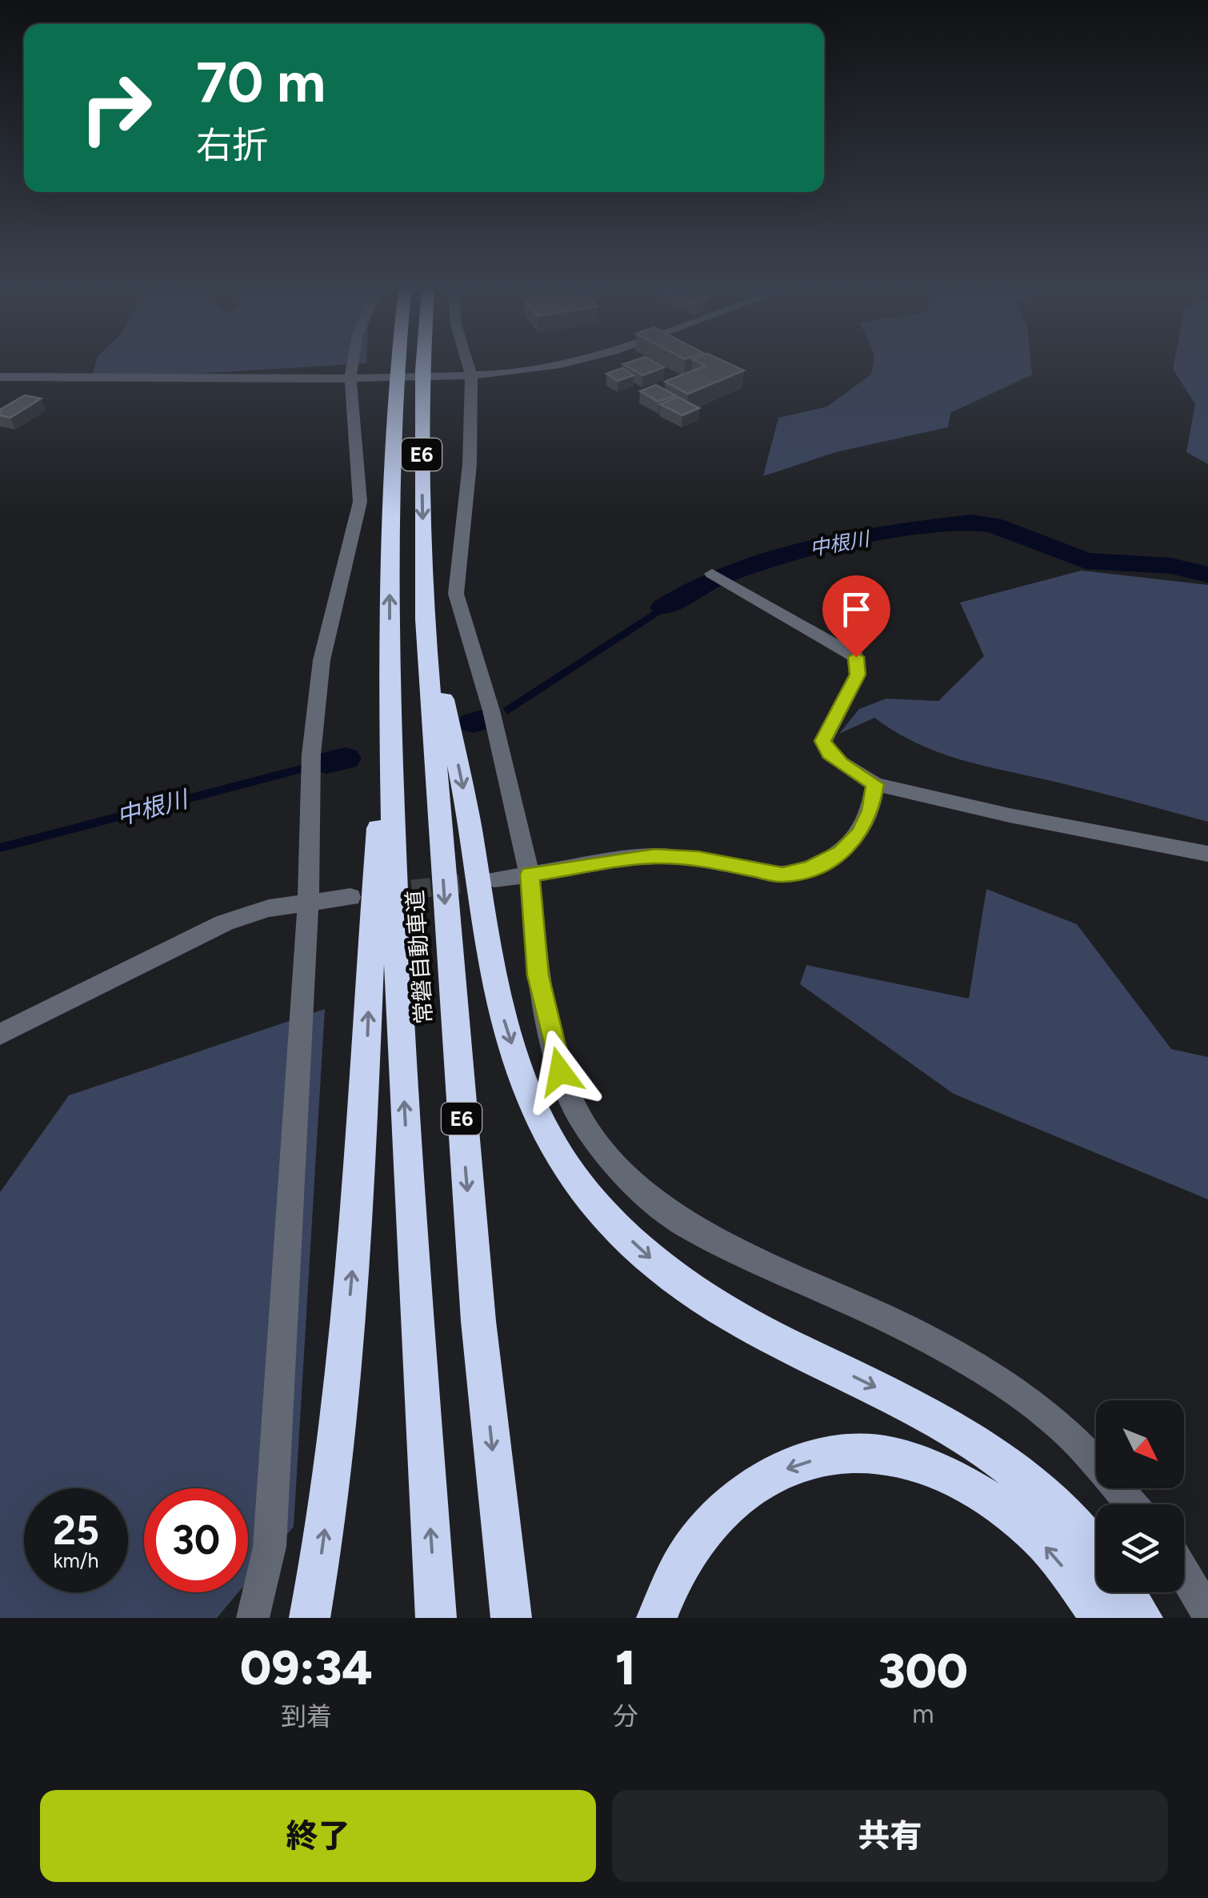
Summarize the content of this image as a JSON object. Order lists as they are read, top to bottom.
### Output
{
  "streets": {
    "highway": ["E6", "常磐自動車道"]
  },
  "water": ["中根川"],
  "north": "bottom right",
  "page": {
    "turn": ["70 m", "右折"],
    "speed": "25 km/h",
    "limit": "30",
    "eta": [
      "09:34",
      "到着",
      "1",
      "分",
      "300",
      "m"
    ],
    "buttons": ["終了", "共有"]
  }
}
